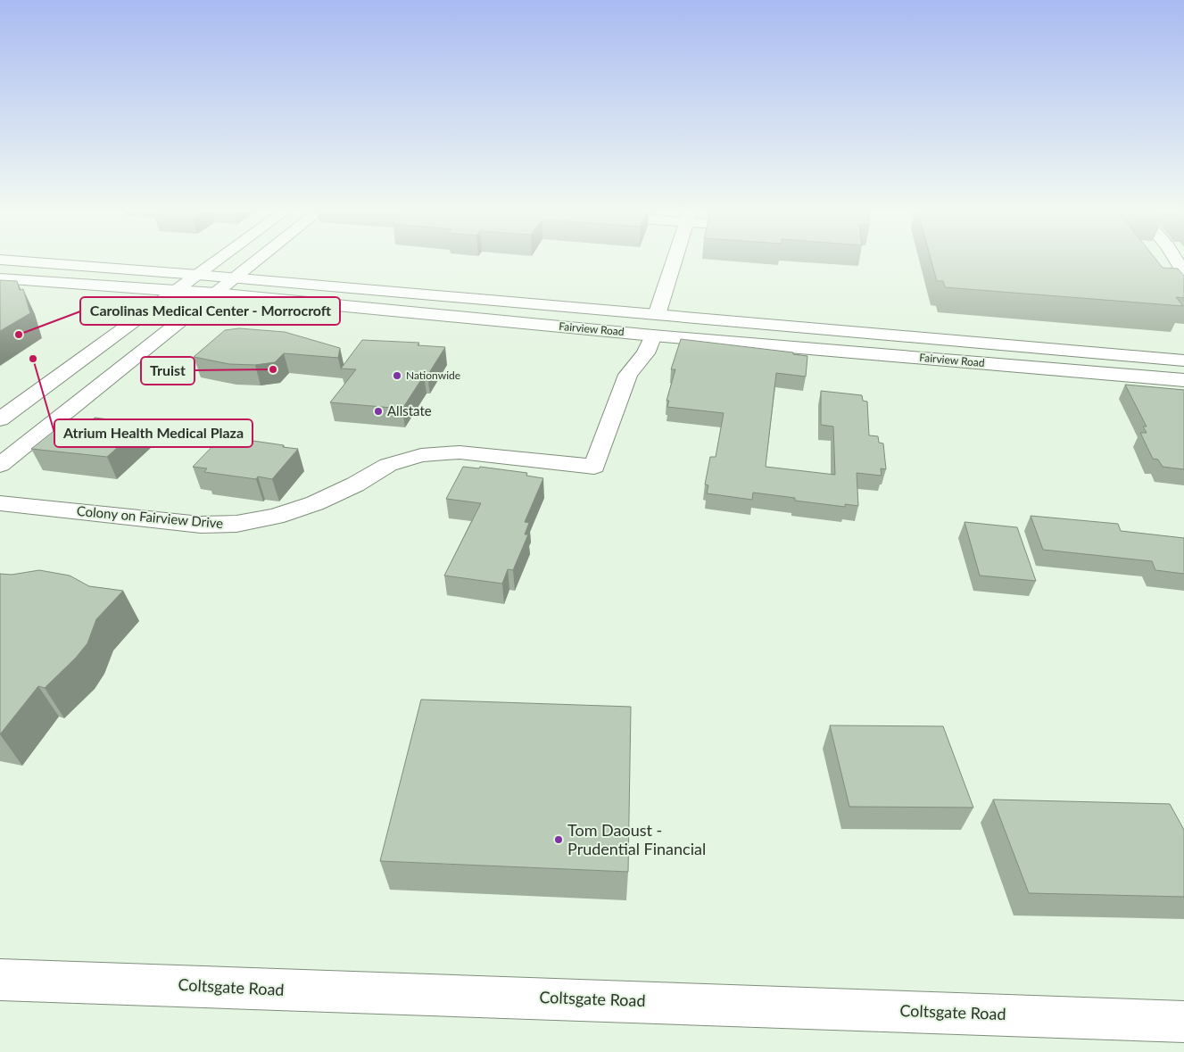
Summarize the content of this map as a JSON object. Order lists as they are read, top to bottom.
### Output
{
  "streets": {
    "street": ["Fairview Road", "Colony on Fairview Drive", "Coltsgate Road"]
  },
  "crossings": [
    ["Fairview Road", "Colony on Fairview Drive"]
  ],
  "places": [
    "Carolinas Medical Center - Morrocroft",
    "Atrium Health Medical Plaza",
    "Truist",
    "Nationwide",
    "Allstate",
    "Tom Daoust - Prudential Financial"
  ]
}
